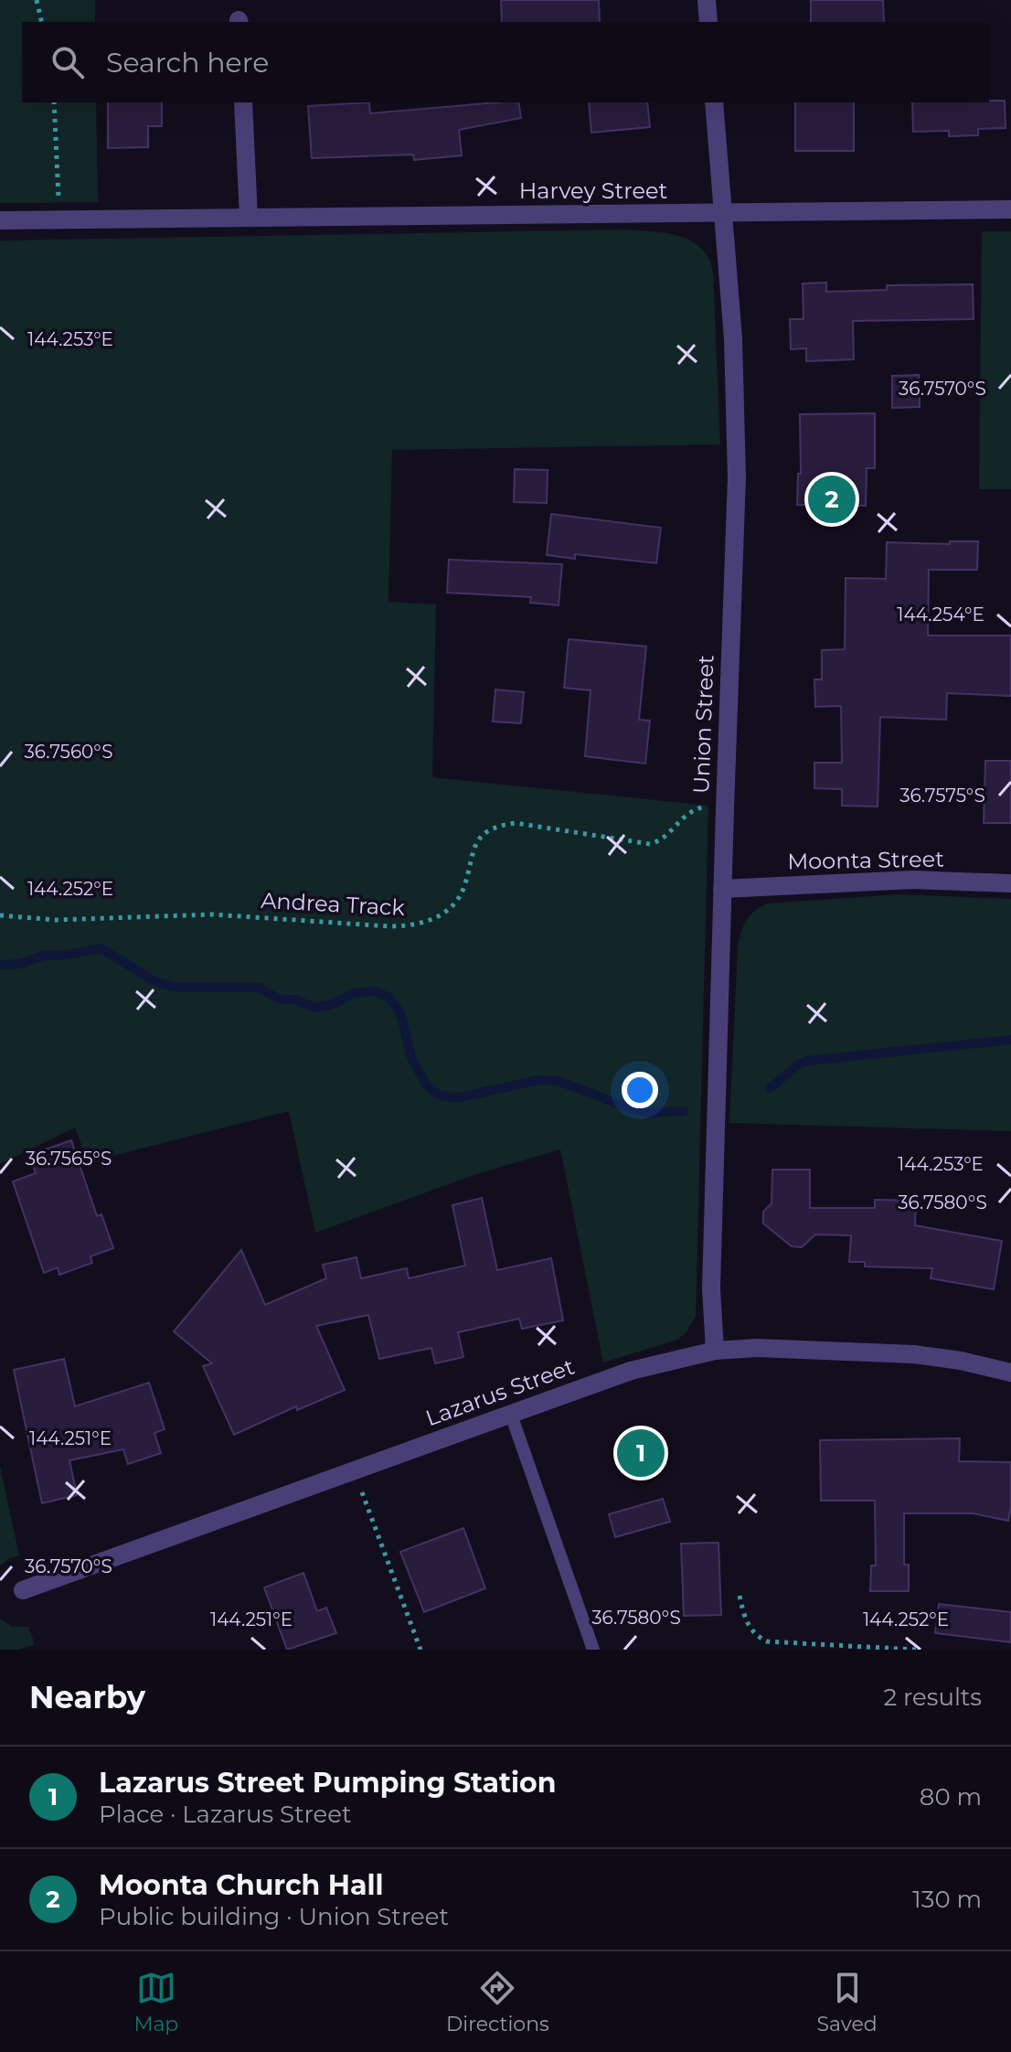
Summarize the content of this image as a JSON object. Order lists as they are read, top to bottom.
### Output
{
  "streets": {
    "street": [
      "Harvey Street",
      "Union Street",
      "Moonta Street",
      "Lazarus Street"
    ],
    "path": ["Andrea Track"]
  },
  "crossings": [
    ["Harvey Street", "Union Street"],
    ["Union Street", "Moonta Street"],
    ["Union Street", "Andrea Track"],
    ["Union Street", "Lazarus Street"]
  ],
  "page": {
    "search": "Search here",
    "pins": ["2", "1"],
    "heading": ["Nearby", "2 results"],
    "list": [
      {
        "mark": "1",
        "name": "Lazarus Street Pumping Station",
        "note": "Place · Lazarus Street",
        "value": "80 m"
      },
      {
        "mark": "2",
        "name": "Moonta Church Hall",
        "note": "Public building · Union Street",
        "value": "130 m"
      }
    ],
    "nav": ["Map", "Directions", "Saved"]
  },
  "coordinates": [
    "144.253°E",
    "36.7570°S",
    "144.254°E",
    "36.7560°S",
    "36.7575°S",
    "144.252°E",
    "36.7565°S",
    "36.7580°S",
    "144.251°E"
  ]
}
